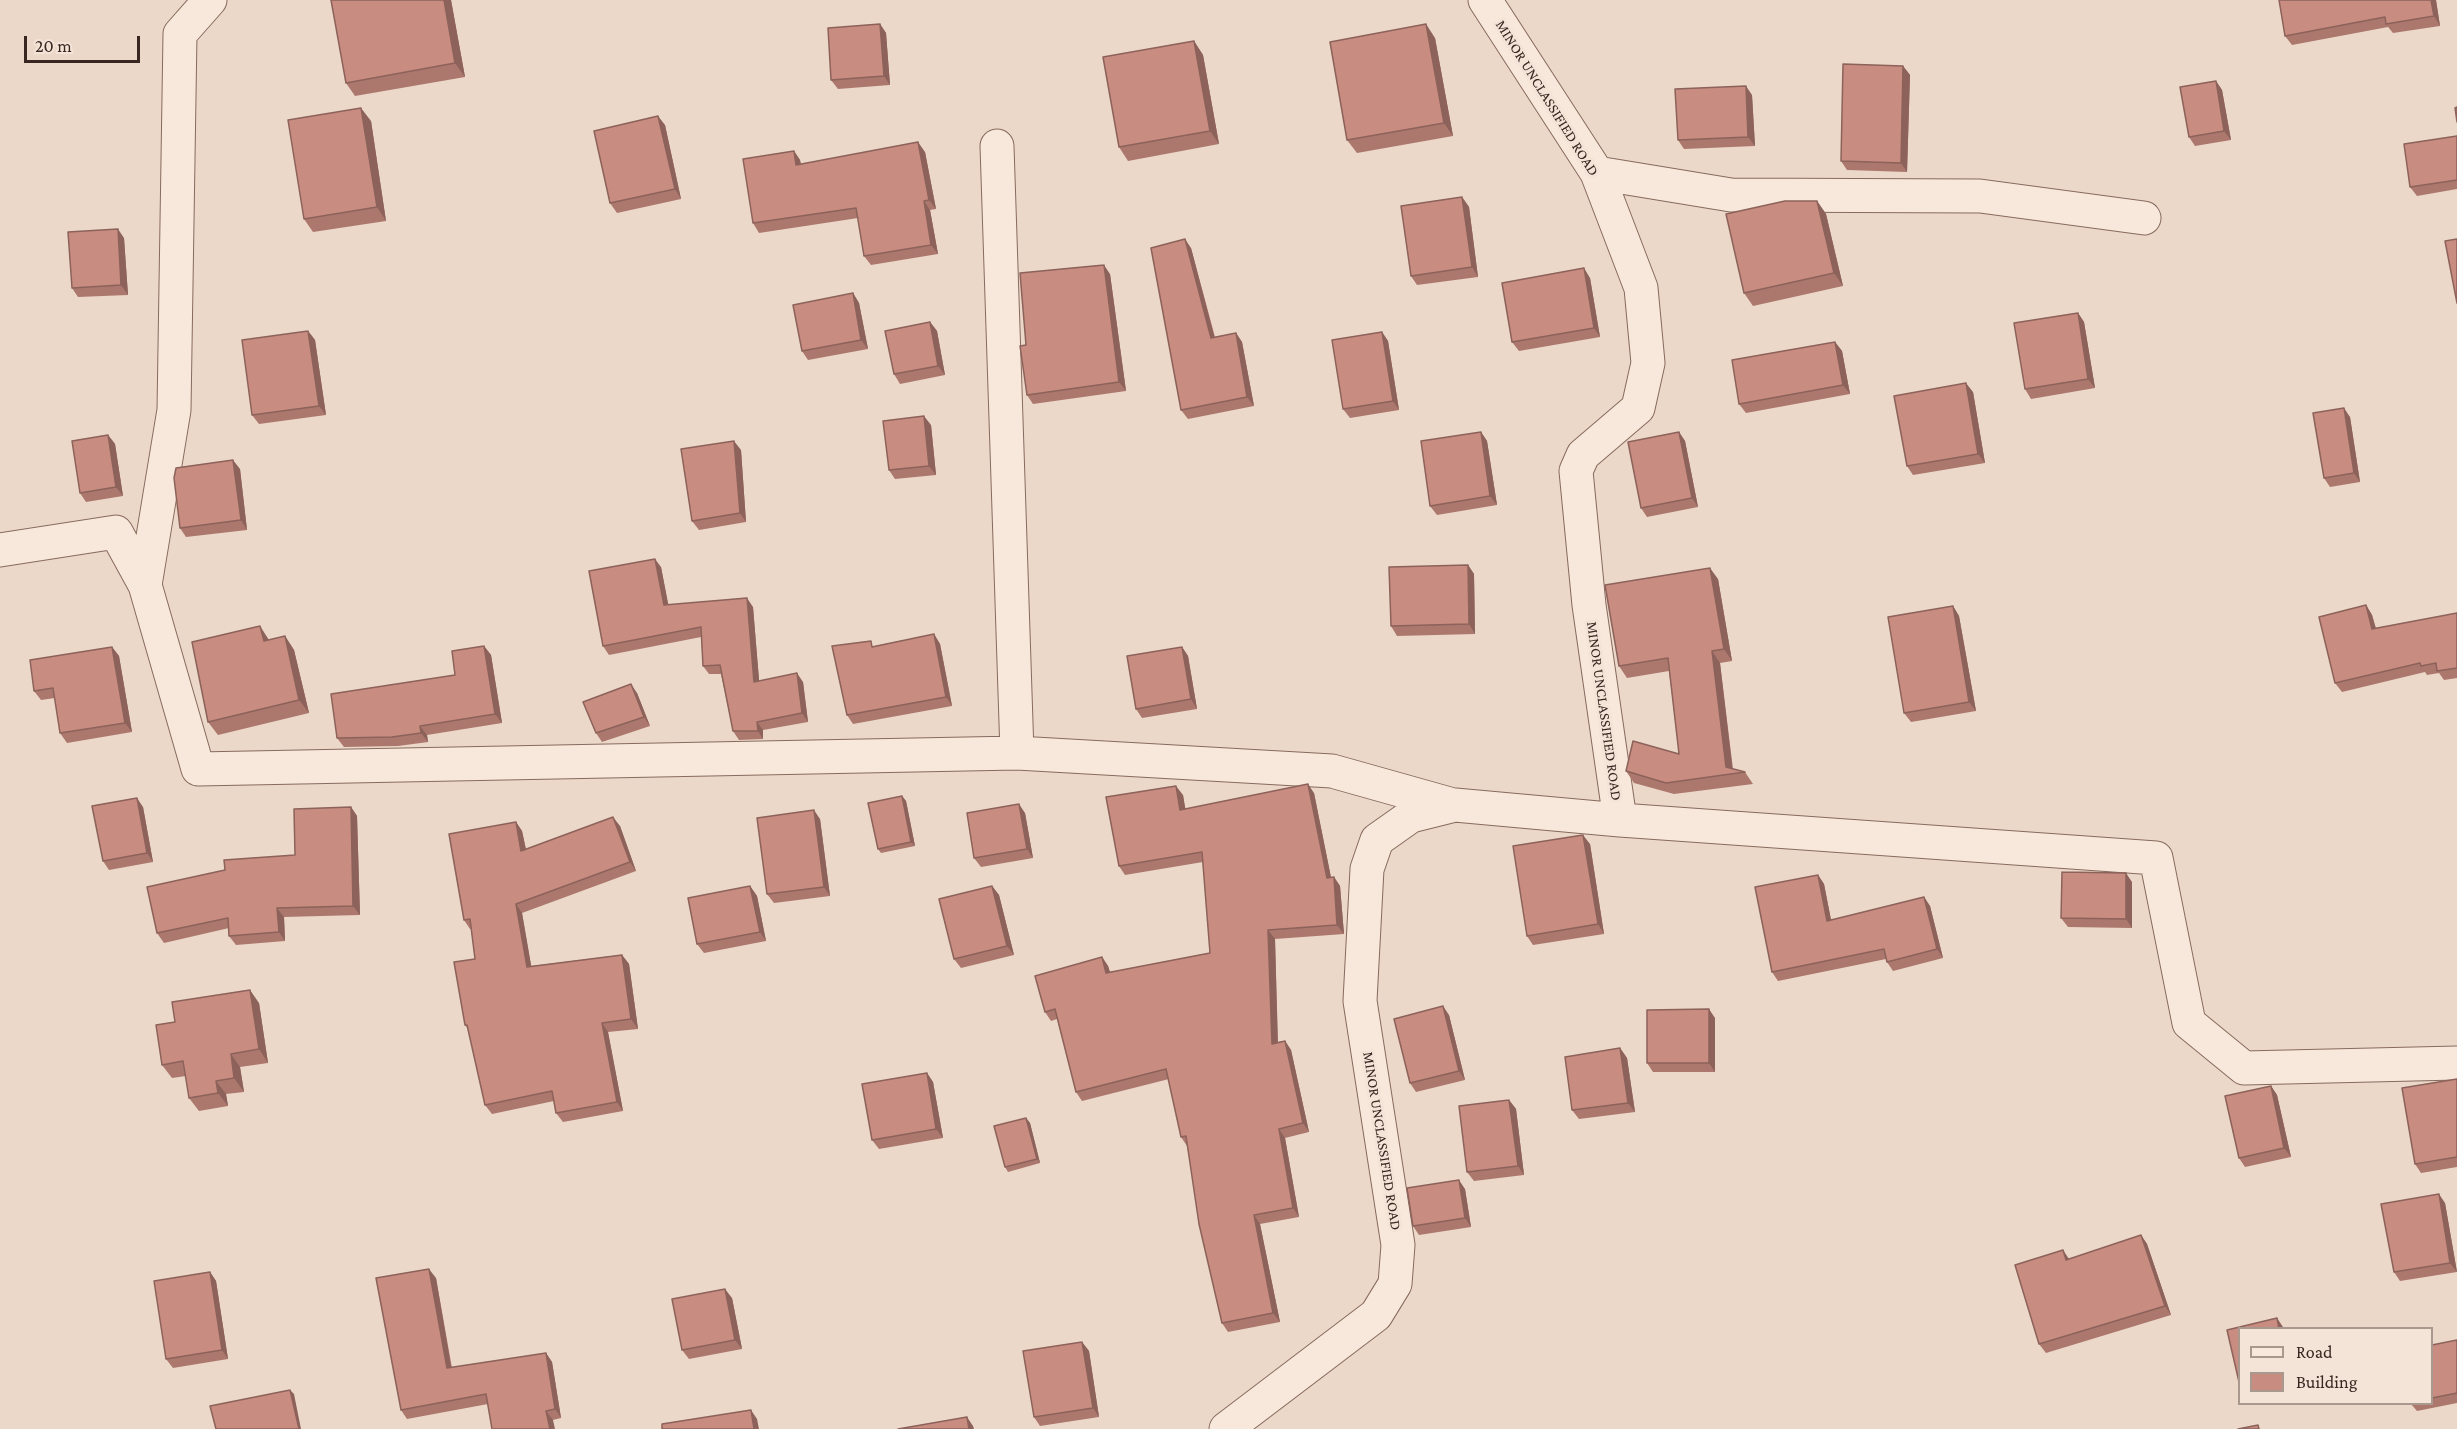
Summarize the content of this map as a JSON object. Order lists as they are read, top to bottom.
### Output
{
  "streets": {
    "street": ["MINOR UNCLASSIFIED ROAD"]
  },
  "legend": ["Road", "Building"],
  "scale_bar": "20 m"
}
